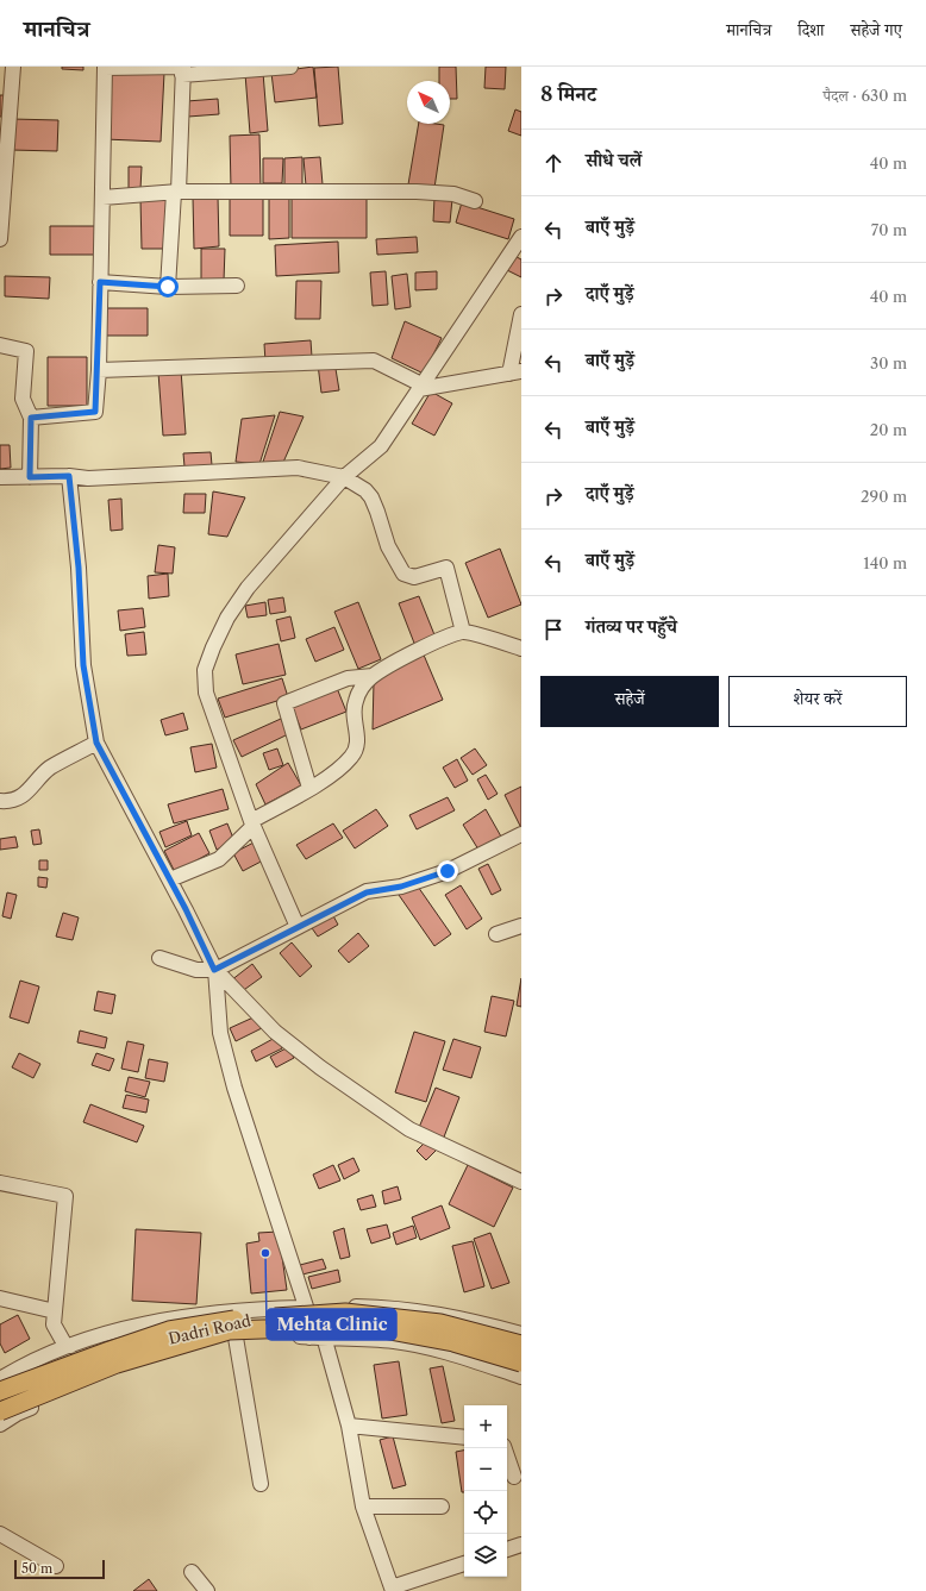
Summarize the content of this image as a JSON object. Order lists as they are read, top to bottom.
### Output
{
  "streets": {
    "street": ["Dadri Road"]
  },
  "places": ["Mehta Clinic"],
  "scale_bar": "50 m",
  "north": "top left",
  "page": {
    "header": "मानचित्र",
    "nav": ["मानचित्र", "दिशा", "सहेजे गए"],
    "heading": ["8 मिनट", "पैदल · 630 m"],
    "list": [
      ["सीधे चलें", "40 m"],
      ["बाएँ मुड़ें", "70 m"],
      ["दाएँ मुड़ें", "40 m"],
      ["बाएँ मुड़ें", "30 m"],
      ["बाएँ मुड़ें", "20 m"],
      ["दाएँ मुड़ें", "290 m"],
      ["बाएँ मुड़ें", "140 m"],
      "गंतव्य पर पहुँचे"
    ],
    "buttons": ["सहेजें", "शेयर करें"],
    "map_buttons": ["+", "−"],
    "scale": "50 m"
  }
}
